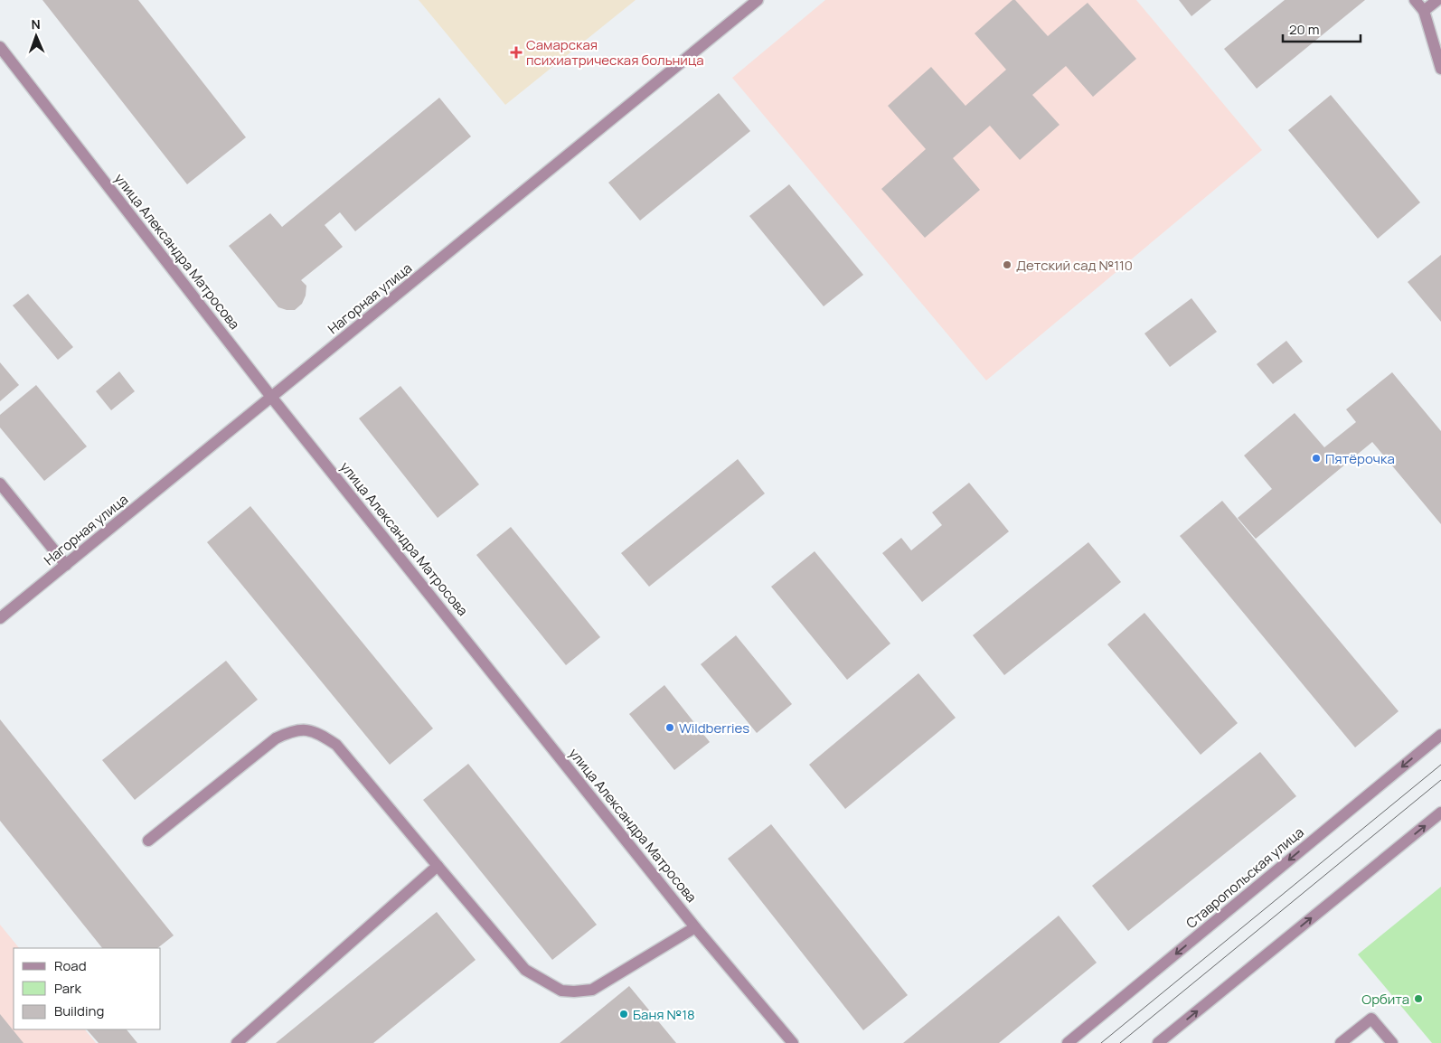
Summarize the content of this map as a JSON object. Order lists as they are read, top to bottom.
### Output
{
  "streets": {
    "street": ["улица Александра Матросова", "Нагорная улица", "Ставропольская улица"]
  },
  "crossings": [
    ["улица Александра Матросова", "Нагорная улица"]
  ],
  "places": {
    "health": ["Самарская психиатрическая больница"],
    "other": [
      "Детский сад №110",
      "Пятёрочка",
      "Wildberries",
      "Орбита",
      "Баня №18"
    ]
  },
  "legend": ["Road", "Park", "Building"],
  "scale_bar": "20 m",
  "north": "top"
}
